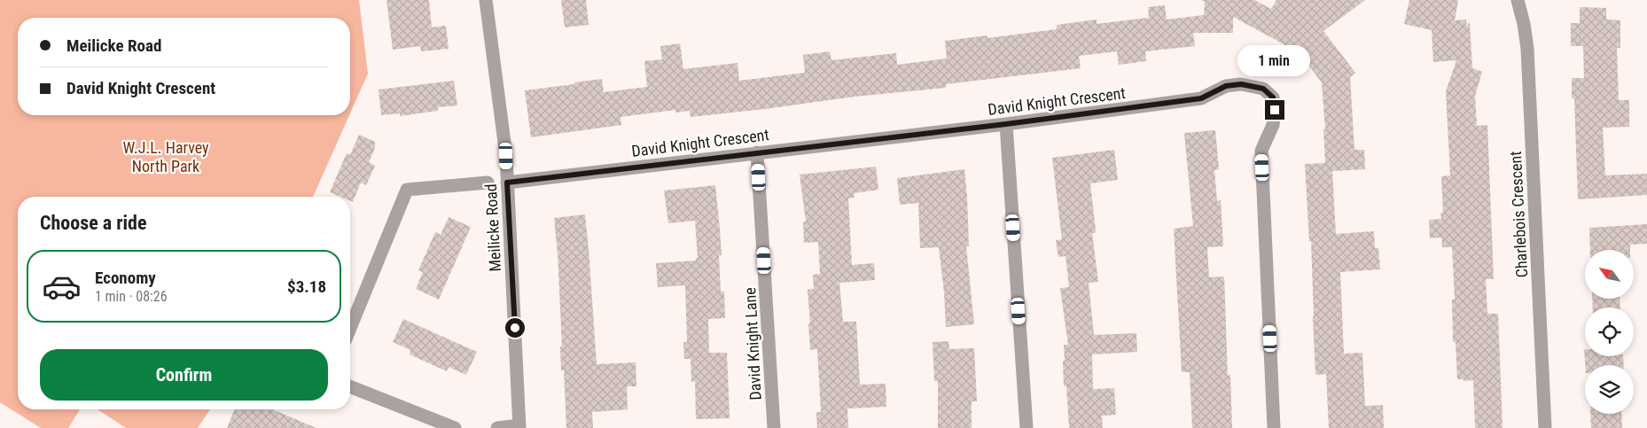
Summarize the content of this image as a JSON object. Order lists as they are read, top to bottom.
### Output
{
  "streets": {
    "street": [
      "David Knight Crescent",
      "Charlebois Crescent",
      "Meilicke Road",
      "David Knight Lane"
    ]
  },
  "crossings": [
    ["David Knight Crescent", "Meilicke Road"],
    ["David Knight Crescent", "David Knight Lane"]
  ],
  "parks": ["W.J.L. Harvey North Park"],
  "north": "top left",
  "page": {
    "banner": ["Meilicke Road", "David Knight Crescent"],
    "bubble": "1 min",
    "heading": "Choose a ride",
    "list": [
      {
        "name": "Economy",
        "note": "1 min · 08:26",
        "value": "$3.18"
      }
    ],
    "buttons": "Confirm"
  }
}
